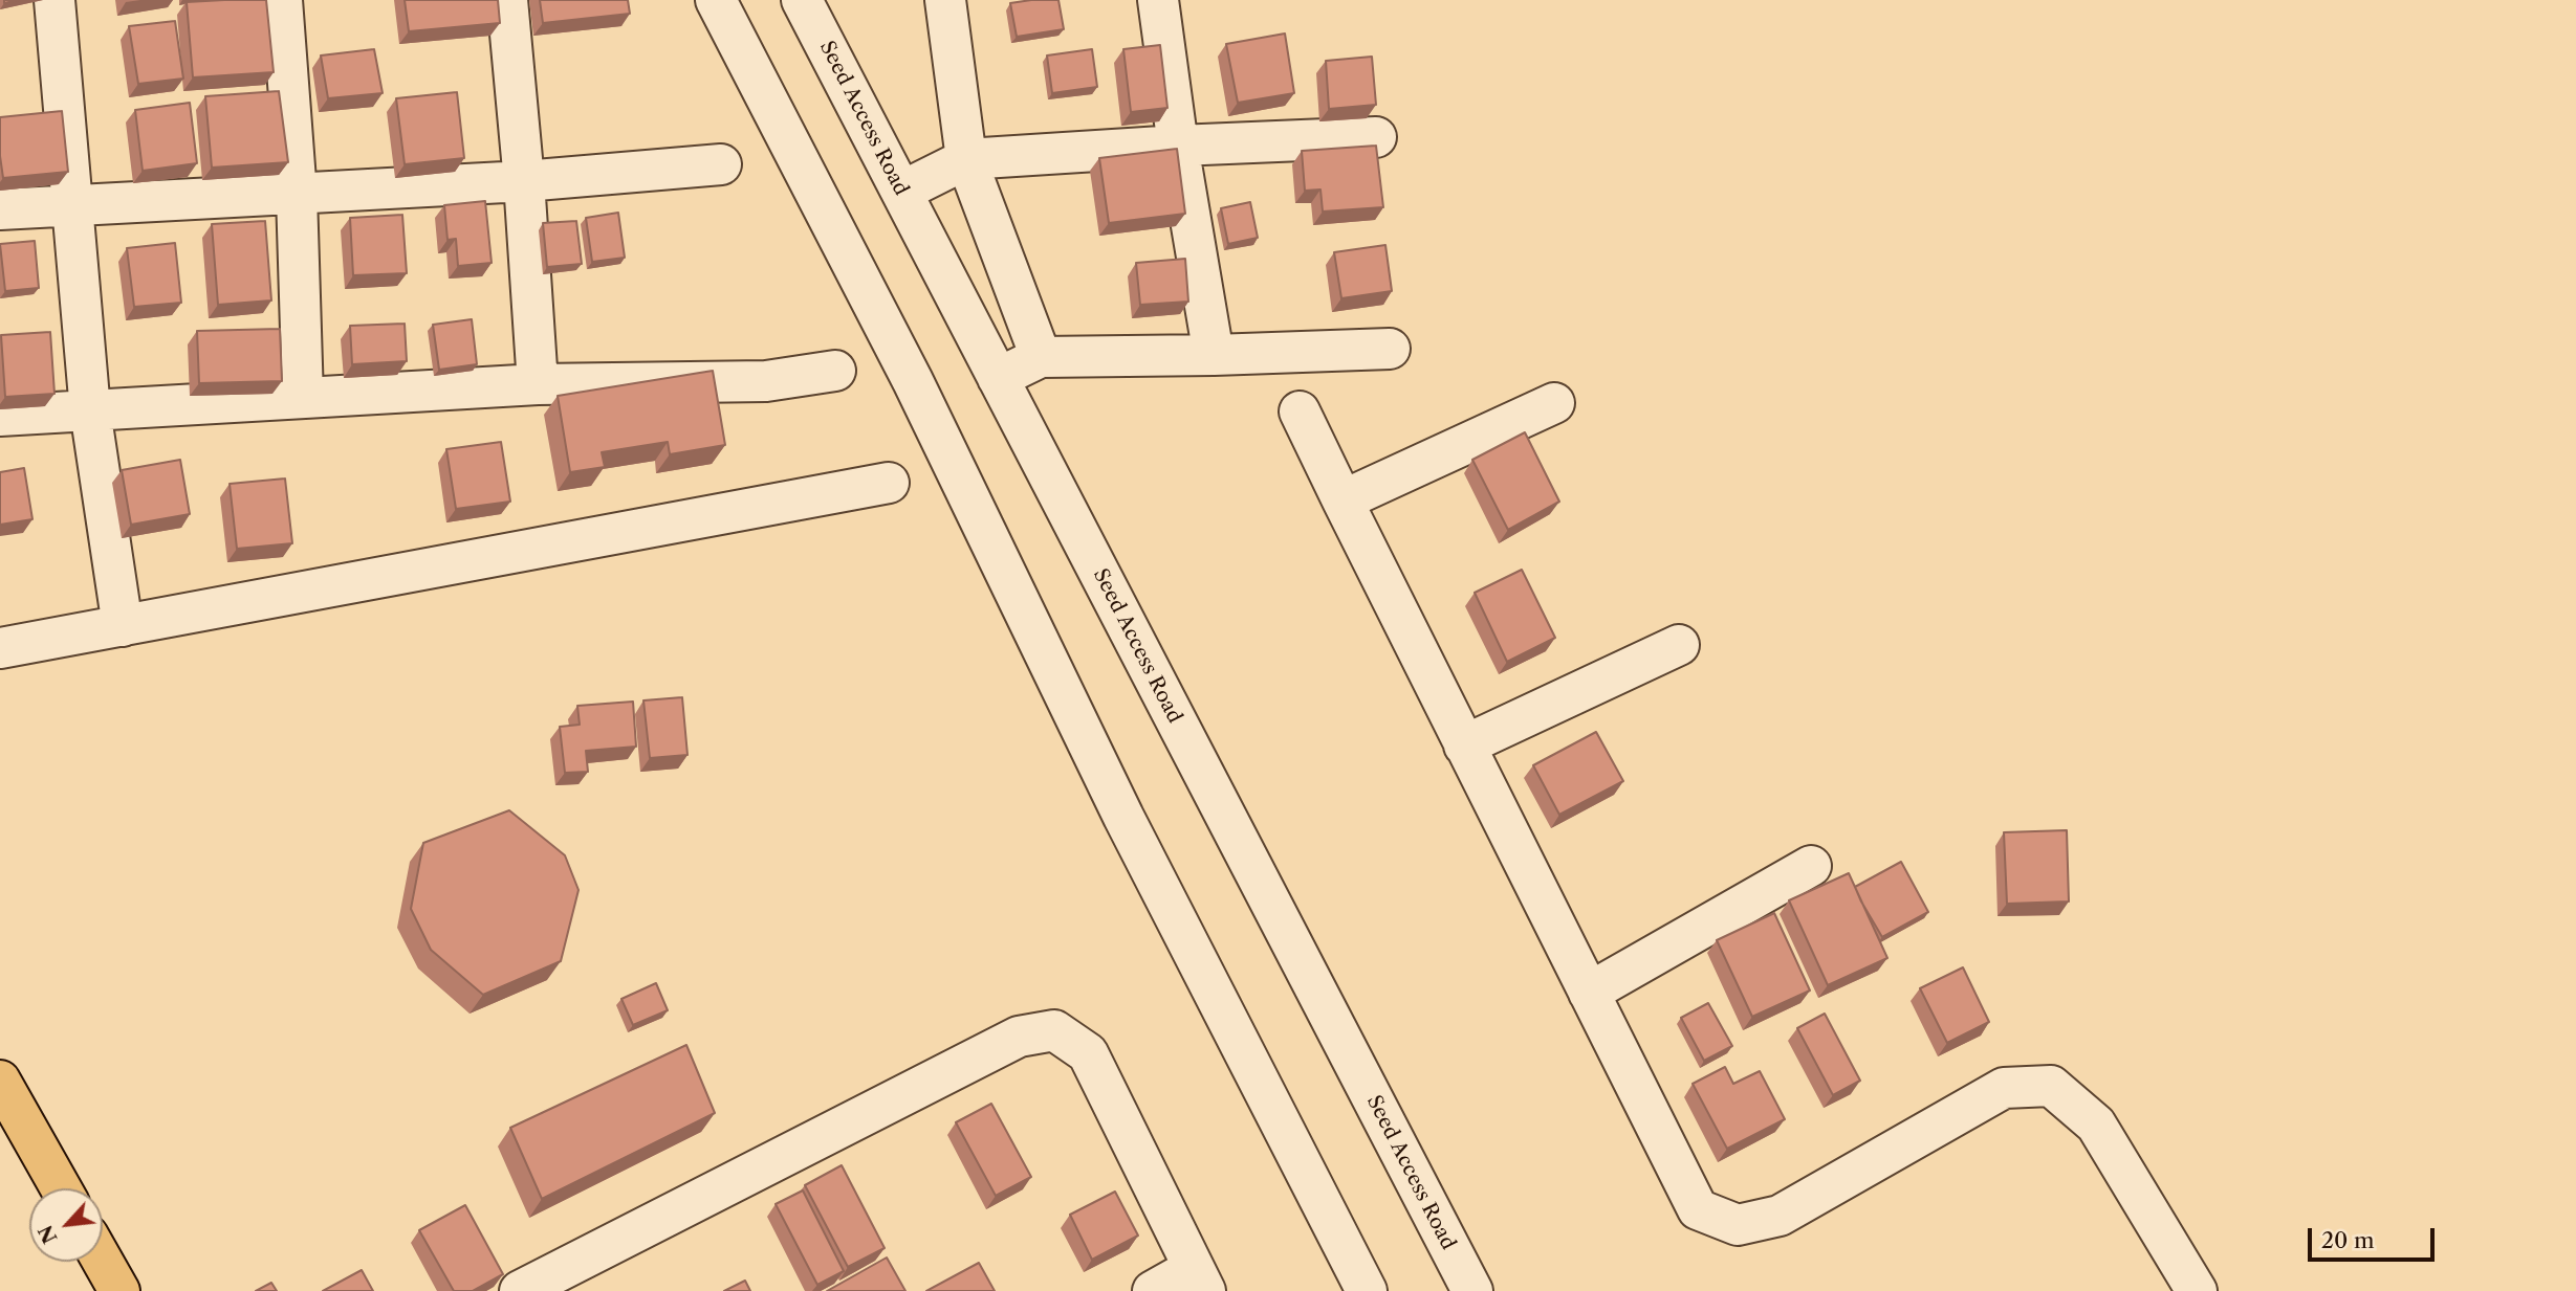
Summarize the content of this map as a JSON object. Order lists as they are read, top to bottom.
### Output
{
  "streets": {
    "street": ["Seed Access Road"]
  },
  "scale_bar": "20 m",
  "north": "bottom left"
}
